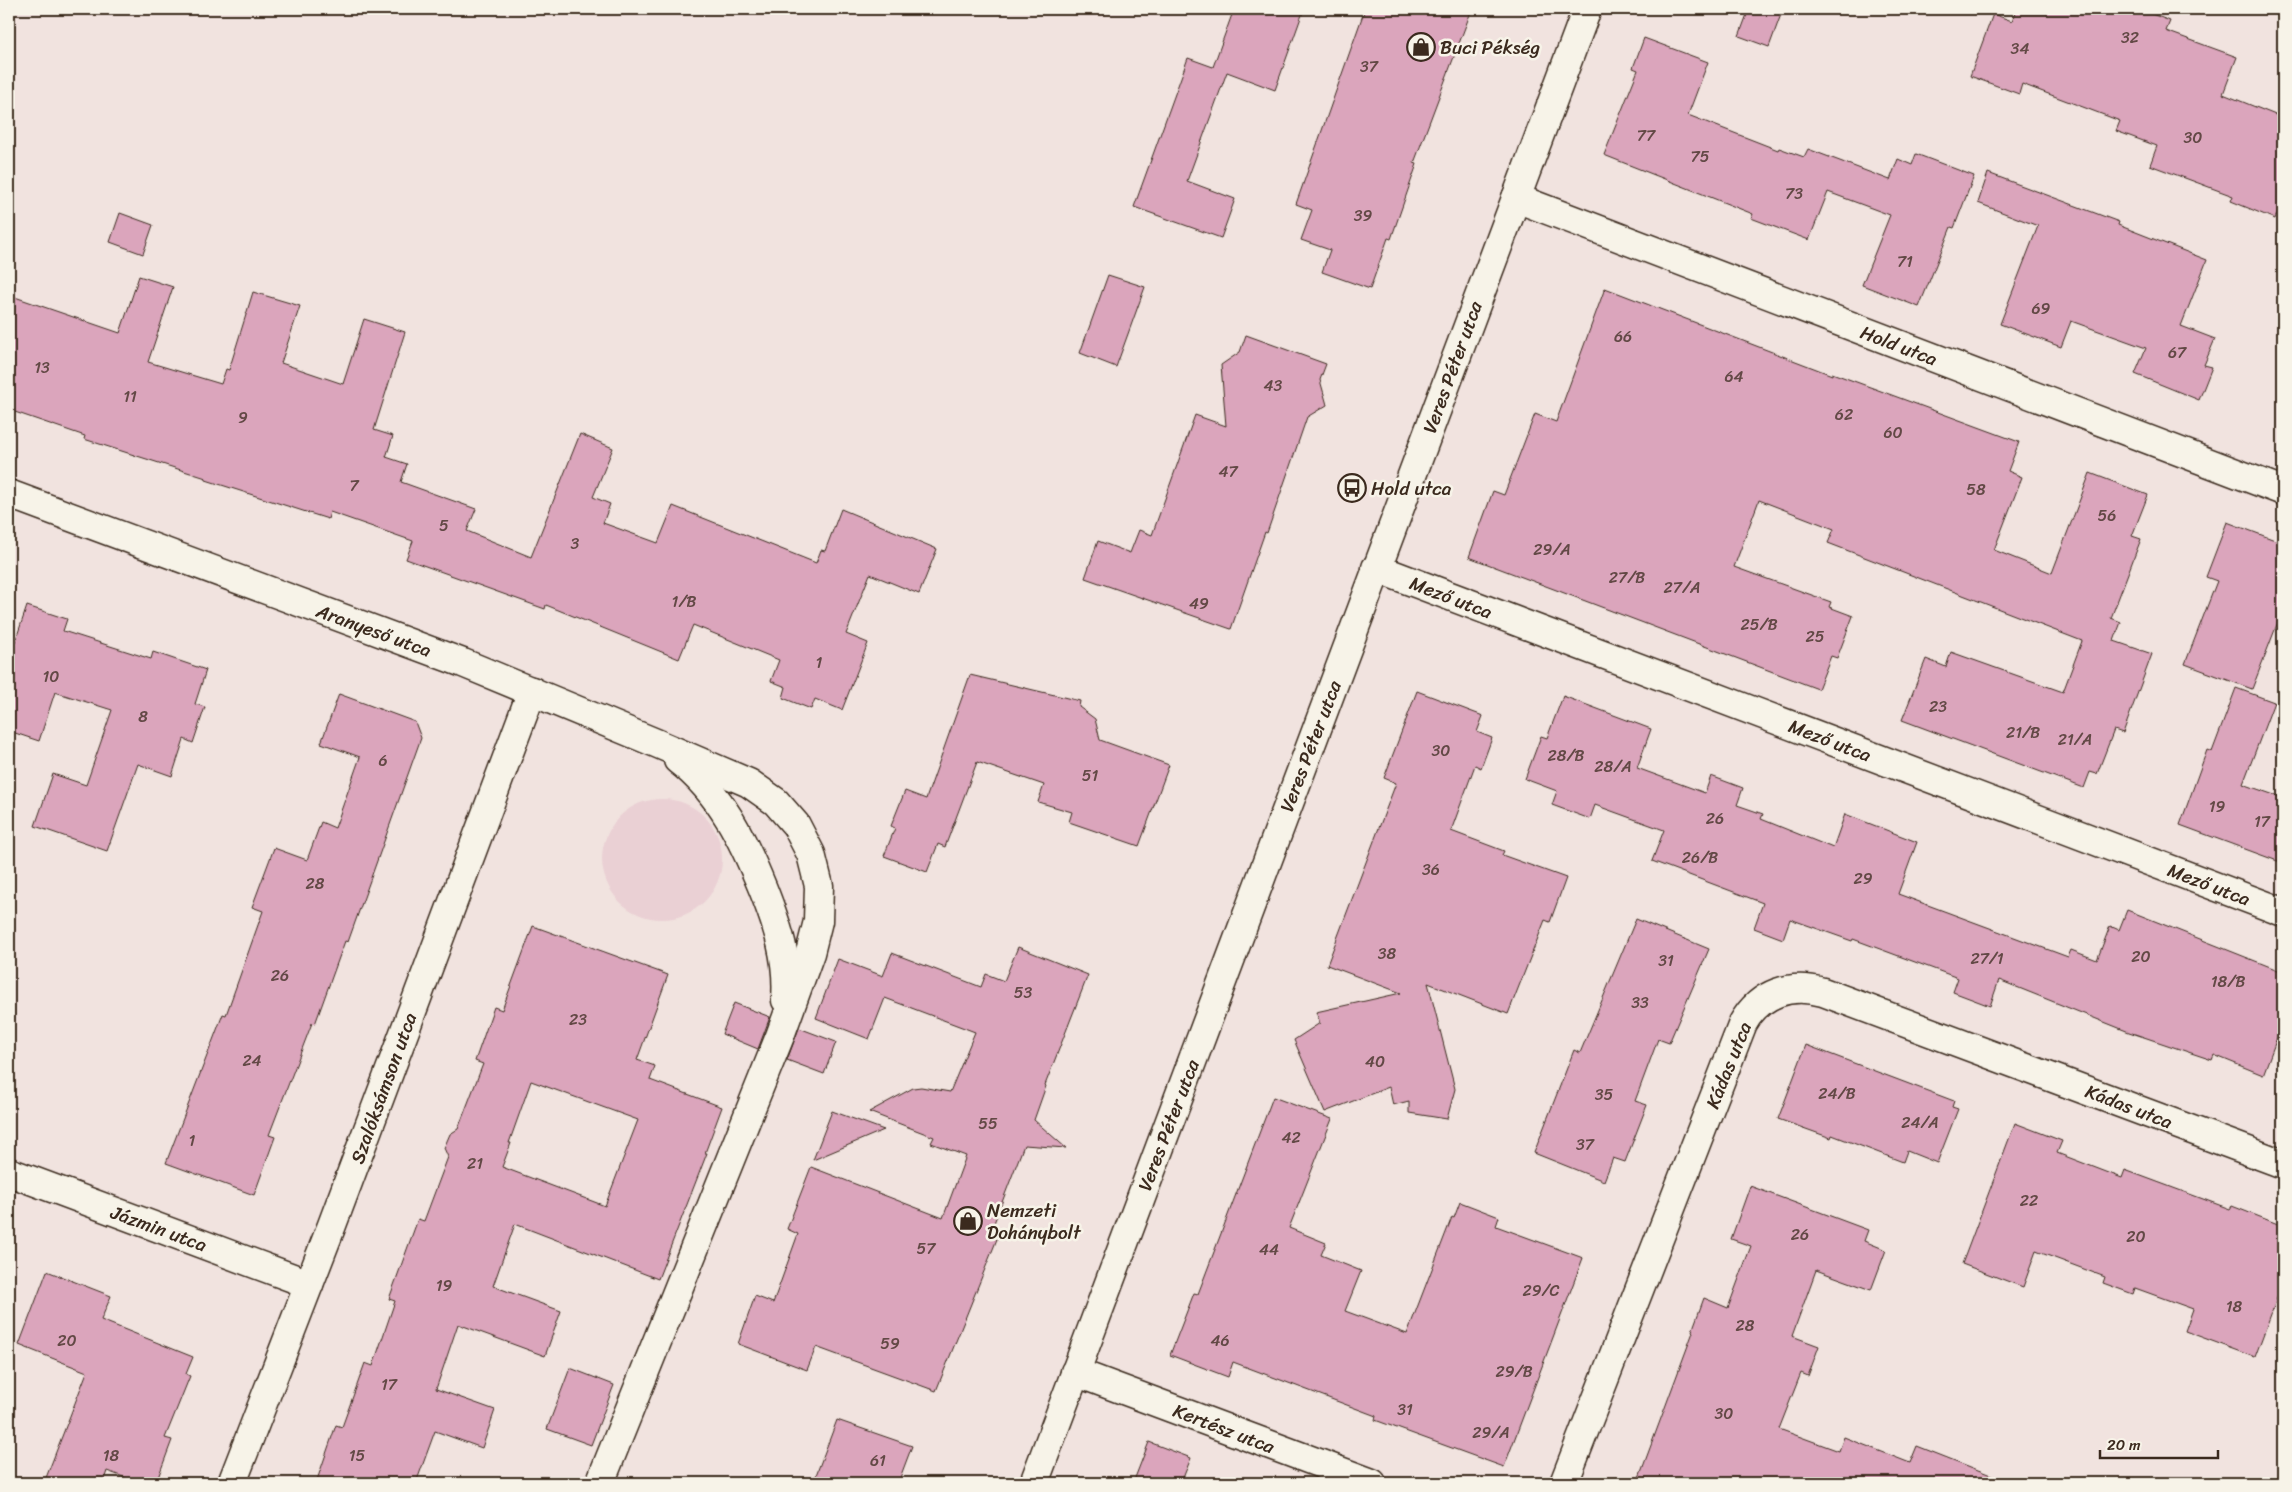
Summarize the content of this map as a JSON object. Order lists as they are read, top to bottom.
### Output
{
  "streets": {
    "street": [
      "Hold utca",
      "Veres Péter utca",
      "Mező utca",
      "Aranyeső utca",
      "Kádas utca",
      "Szalóksámson utca",
      "Jázmin utca",
      "Kertész utca"
    ]
  },
  "crossings": [
    ["Hold utca", "Veres Péter utca"],
    ["Veres Péter utca", "Mező utca"],
    ["Veres Péter utca", "Kertész utca"],
    ["Aranyeső utca", "Szalóksámson utca"],
    ["Szalóksámson utca", "Jázmin utca"]
  ],
  "places": {
    "shop": ["Buci Pékség", "Nemzeti Dohánybolt"],
    "bus stop": ["Hold utca"]
  },
  "house_numbers": [
    "32",
    "34",
    "37",
    "77",
    "30",
    "75",
    "73",
    "39",
    "71",
    "69",
    "66",
    "67",
    "13",
    "64",
    "43",
    "11",
    "62",
    "9",
    "60",
    "47",
    "7",
    "58",
    "56",
    "5",
    "3",
    "29/A",
    "27/B",
    "27/A",
    "1/B",
    "49",
    "25/B",
    "25",
    "1",
    "10",
    "23",
    "8",
    "21/B",
    "21/A",
    "30",
    "28/B",
    "6",
    "28/A",
    "51",
    "19",
    "26",
    "17",
    "26/B",
    "36",
    "29",
    "28",
    "38",
    "20",
    "27/1",
    "31",
    "26",
    "18/B",
    "53",
    "33",
    "23",
    "24",
    "40",
    "24/B",
    "35",
    "24/A",
    "55",
    "42",
    "1",
    "37",
    "21",
    "22",
    "26",
    "20",
    "57",
    "44",
    "19",
    "29/C",
    "18",
    "28",
    "20",
    "46",
    "59",
    "29/B",
    "17",
    "31",
    "30",
    "29/A",
    "18",
    "15",
    "61"
  ],
  "scale_bar": "20 m"
}
